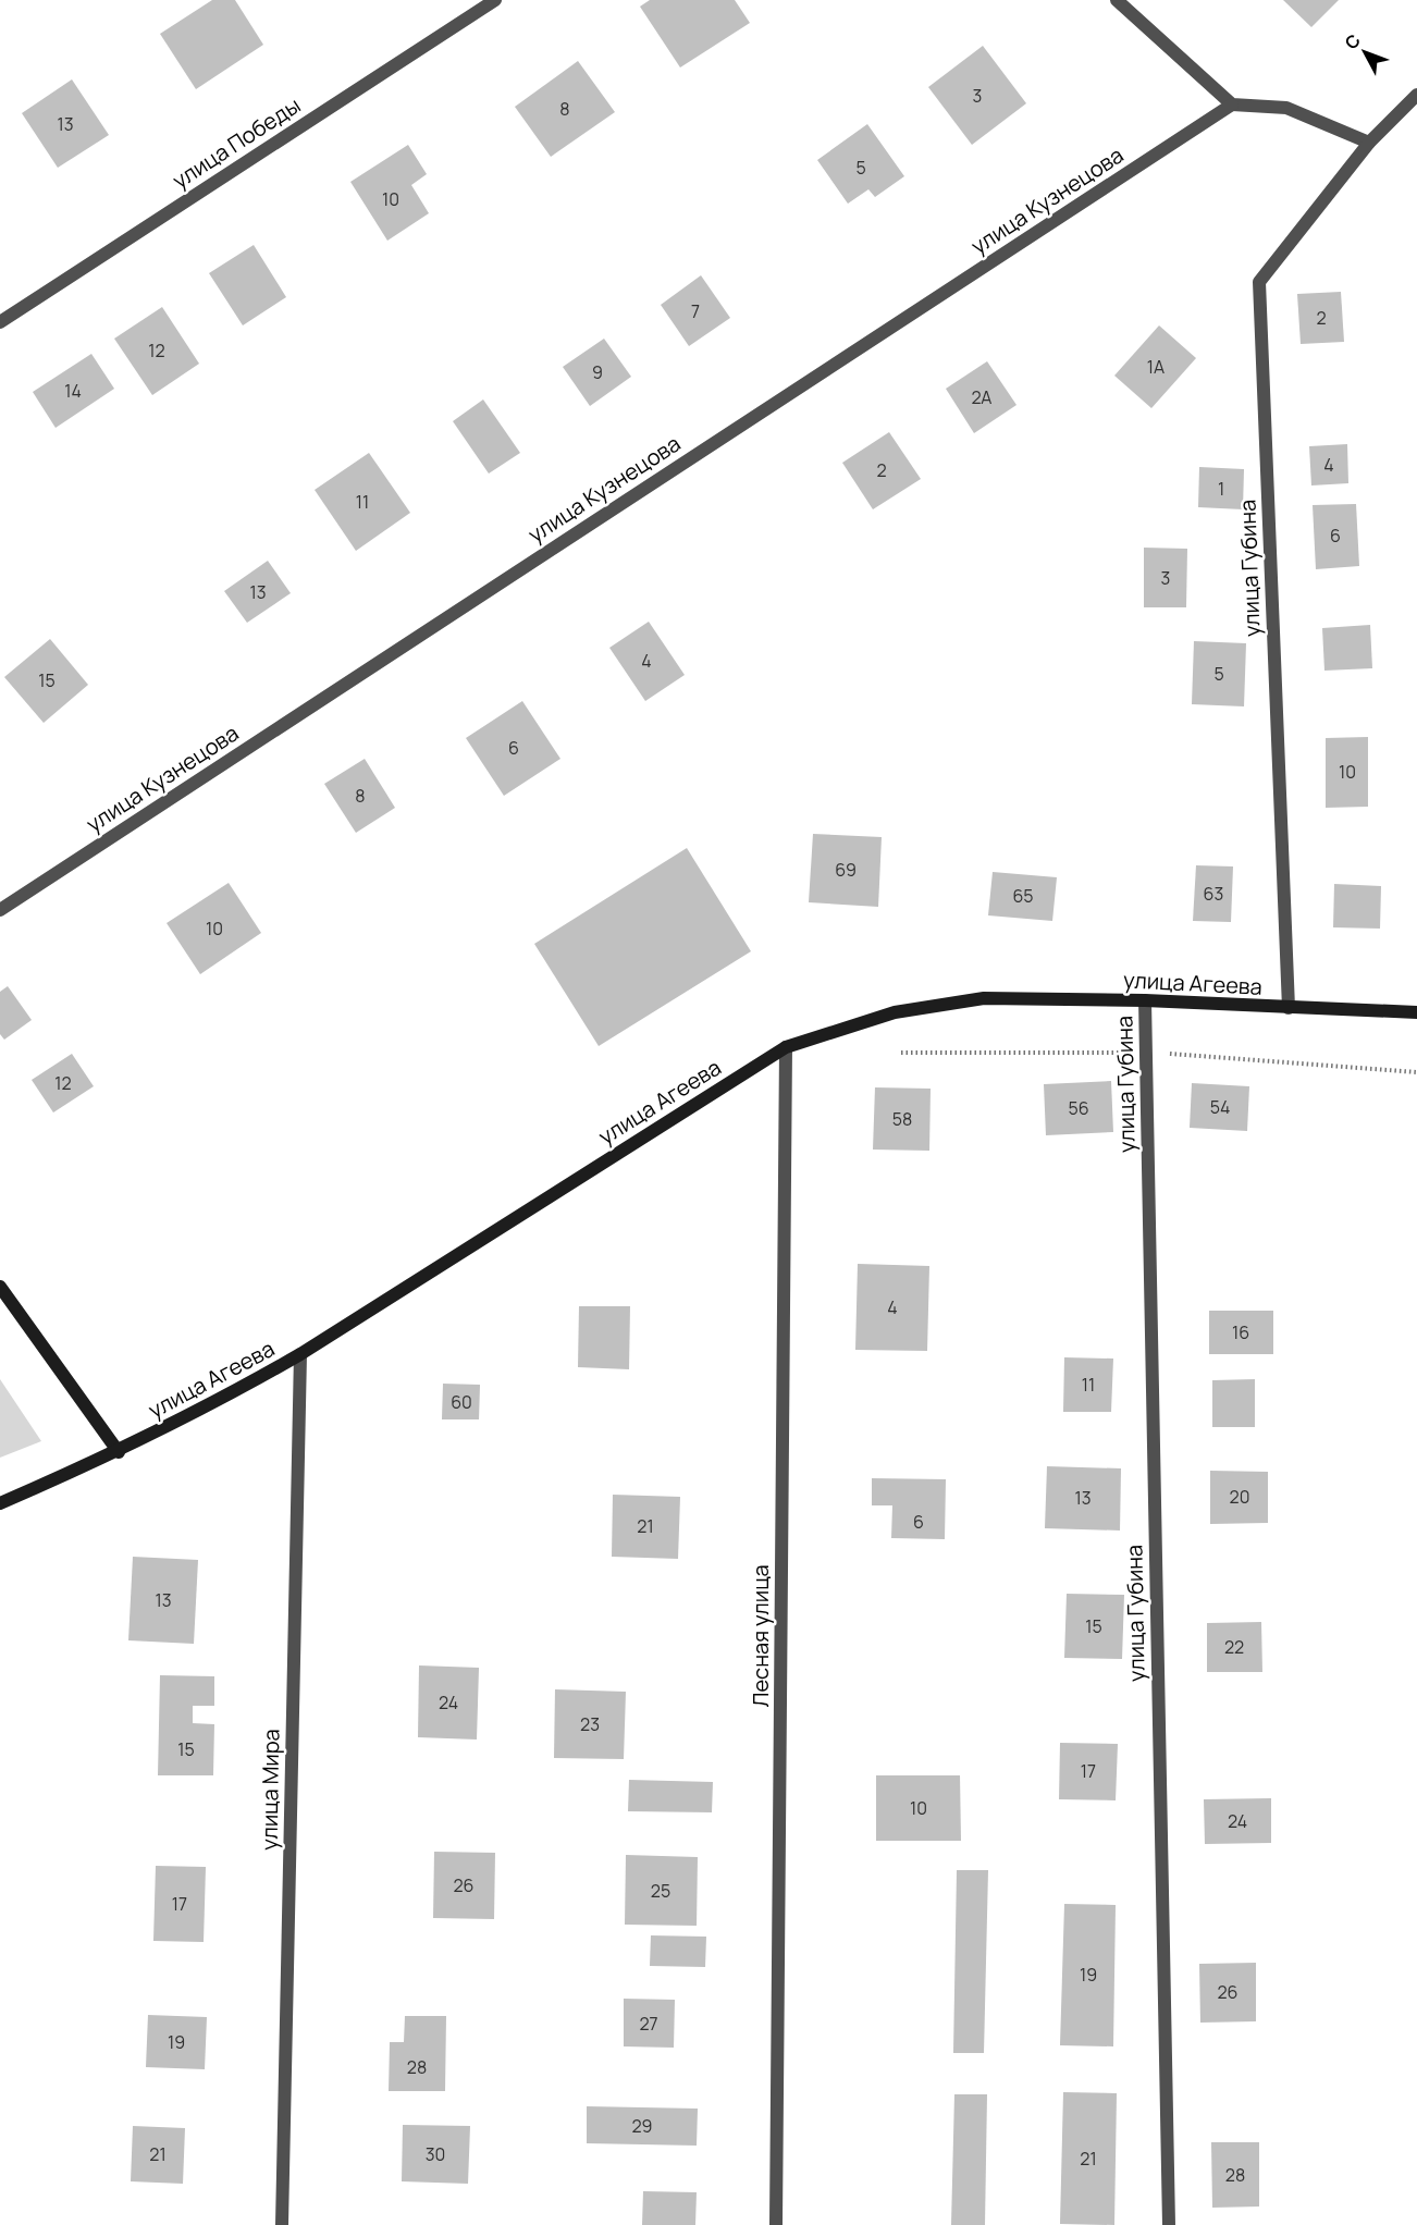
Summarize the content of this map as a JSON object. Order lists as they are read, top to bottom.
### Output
{
  "streets": {
    "street": [
      "улица Победы",
      "улица Кузнецова",
      "улица Губина",
      "улица Агеева",
      "Лесная улица",
      "улица Мира"
    ]
  },
  "crossings": [
    ["улица Губина", "улица Агеева"],
    ["улица Агеева", "Лесная улица"],
    ["улица Агеева", "улица Мира"]
  ],
  "house_numbers": [
    "3",
    "8",
    "13",
    "5",
    "10",
    "7",
    "2",
    "12",
    "1А",
    "9",
    "14",
    "2А",
    "4",
    "2",
    "1",
    "11",
    "6",
    "3",
    "13",
    "4",
    "5",
    "15",
    "6",
    "10",
    "8",
    "69",
    "63",
    "65",
    "10",
    "12",
    "54",
    "56",
    "58",
    "4",
    "16",
    "11",
    "60",
    "20",
    "13",
    "6",
    "21",
    "13",
    "15",
    "22",
    "24",
    "23",
    "15",
    "17",
    "10",
    "24",
    "26",
    "25",
    "17",
    "19",
    "26",
    "27",
    "19",
    "28",
    "29",
    "21",
    "30",
    "21",
    "28"
  ],
  "north": "top left"
}
